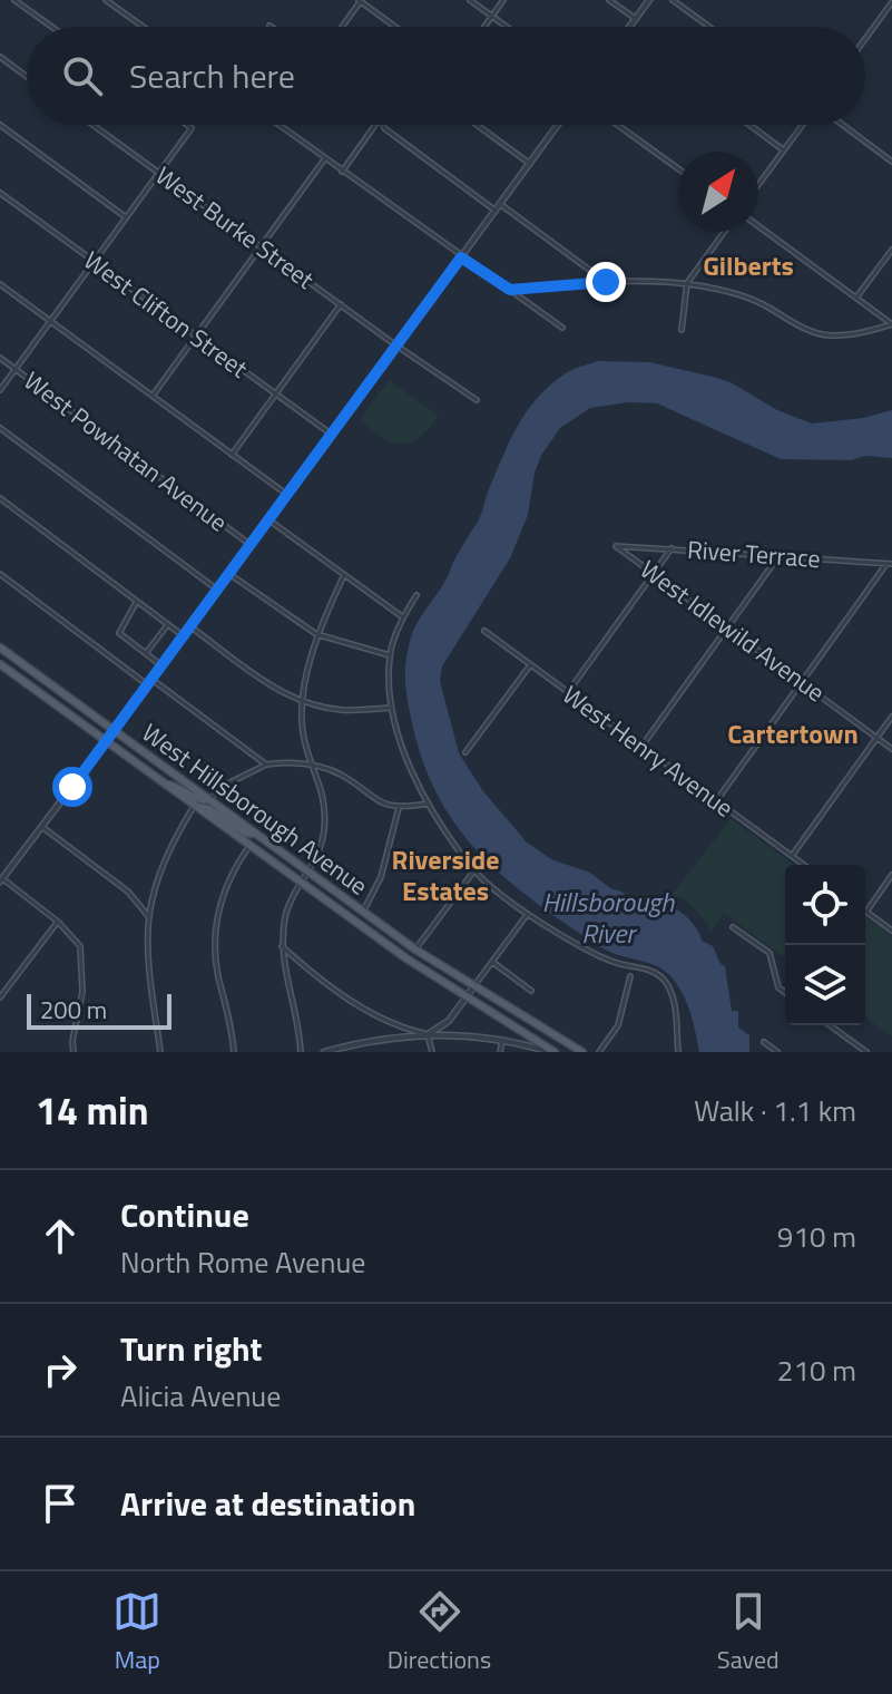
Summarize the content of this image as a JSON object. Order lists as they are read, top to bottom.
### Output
{
  "streets": {
    "main road": ["West Hillsborough Avenue"],
    "street": [
      "West Burke Street",
      "West Clifton Street",
      "West Powhatan Avenue",
      "River Terrace",
      "West Idlewild Avenue",
      "West Henry Avenue"
    ]
  },
  "crossings": [
    ["River Terrace", "West Idlewild Avenue"]
  ],
  "districts": ["Gilberts", "Cartertown", "Riverside Estates"],
  "water": ["Hillsborough River"],
  "scale_bar": "200 m",
  "north": "top right",
  "page": {
    "search": "Search here",
    "scale": "200 m",
    "heading": ["14 min", "Walk · 1.1 km"],
    "list": [
      ["Continue", "North Rome Avenue", "910 m"],
      ["Turn right", "Alicia Avenue", "210 m"],
      "Arrive at destination"
    ],
    "nav": ["Map", "Directions", "Saved"]
  }
}
